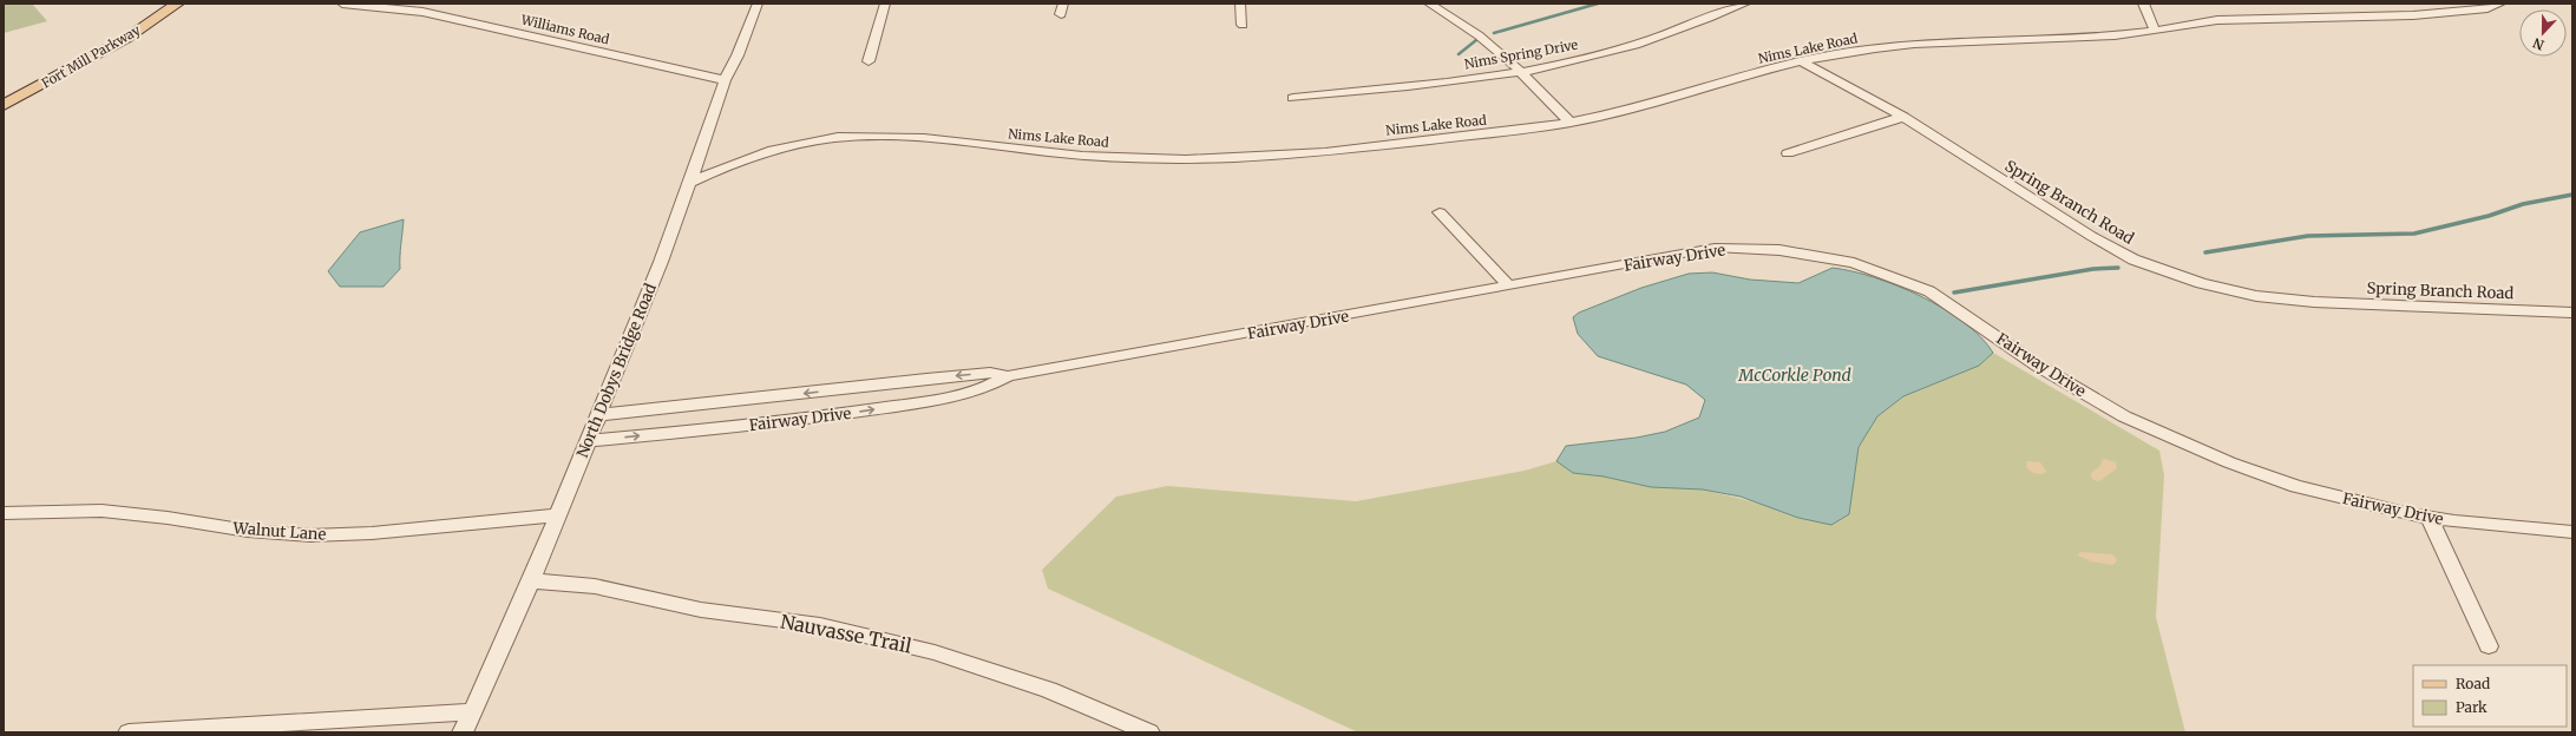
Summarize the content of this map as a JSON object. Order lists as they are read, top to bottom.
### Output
{
  "streets": {
    "main road": ["Fort Mill Parkway"],
    "street": [
      "Williams Road",
      "Nims Lake Road",
      "Nims Spring Drive",
      "Spring Branch Road",
      "Fairway Drive",
      "North Dobys Bridge Road",
      "Walnut Lane",
      "Nauvasse Trail"
    ]
  },
  "crossings": [
    ["Williams Road", "North Dobys Bridge Road"],
    ["Nims Lake Road", "Spring Branch Road"],
    ["Nims Lake Road", "North Dobys Bridge Road"],
    ["Fairway Drive", "North Dobys Bridge Road"],
    ["North Dobys Bridge Road", "Walnut Lane"],
    ["North Dobys Bridge Road", "Nauvasse Trail"]
  ],
  "water": ["McCorkle Pond"],
  "legend": ["Road", "Park"],
  "north": "bottom"
}
